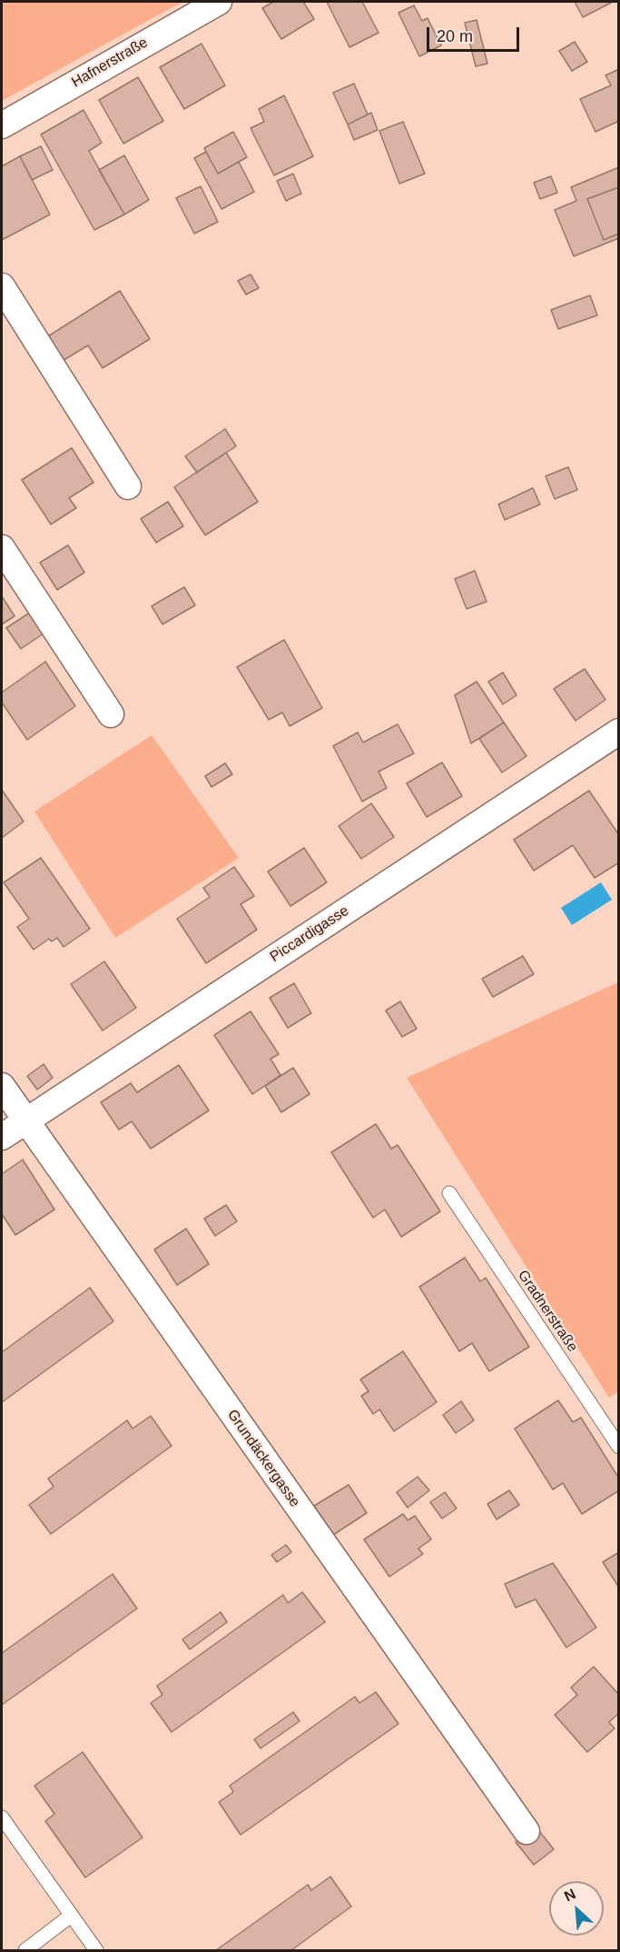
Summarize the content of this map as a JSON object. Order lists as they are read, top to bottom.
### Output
{
  "streets": {
    "street": ["Hafnerstraße", "Piccardigasse", "Grundäckergasse"],
    "lane": ["Gradnerstraße"]
  },
  "crossings": [
    ["Piccardigasse", "Grundäckergasse"]
  ],
  "scale_bar": "20 m",
  "north": "top left"
}
